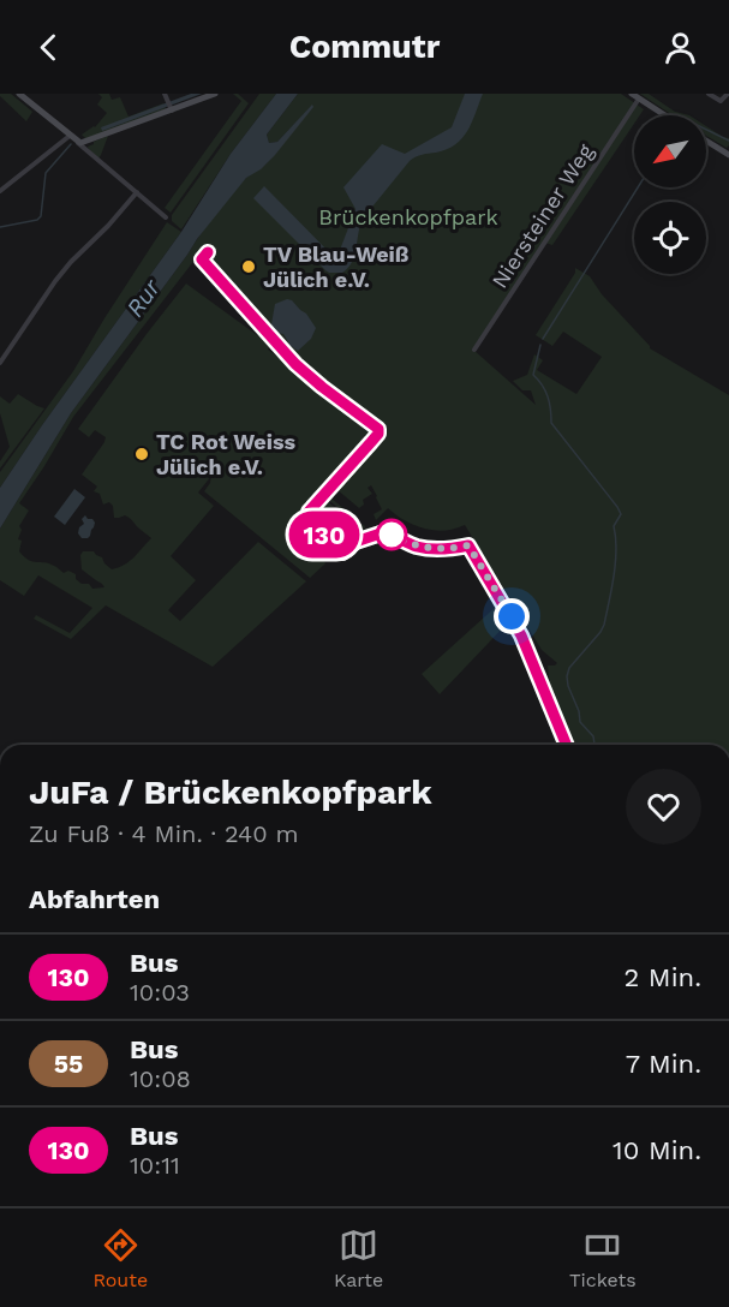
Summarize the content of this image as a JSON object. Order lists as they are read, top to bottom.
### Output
{
  "streets": {
    "street": ["Niersteiner Weg"]
  },
  "water": ["Rur"],
  "parks": ["Brückenkopfpark"],
  "places": ["TV Blau-Weiß Jülich e.V.", "TC Rot Weiss Jülich e.V."],
  "lines": ["bus line 130"],
  "north": "bottom left",
  "page": {
    "header": "Commutr",
    "on_map": "130",
    "heading": [
      ["JuFa / Brückenkopfpark", "Zu Fuß · 4 Min. · 240 m"],
      "Abfahrten"
    ],
    "list": [
      {
        "mark": "130",
        "name": "Bus",
        "note": "10:03",
        "value": "2 Min."
      },
      {
        "mark": "55",
        "name": "Bus",
        "note": "10:08",
        "value": "7 Min."
      },
      {
        "mark": "130",
        "name": "Bus",
        "note": "10:11",
        "value": "10 Min."
      }
    ],
    "tabs": ["Route", "Karte", "Tickets"]
  }
}
